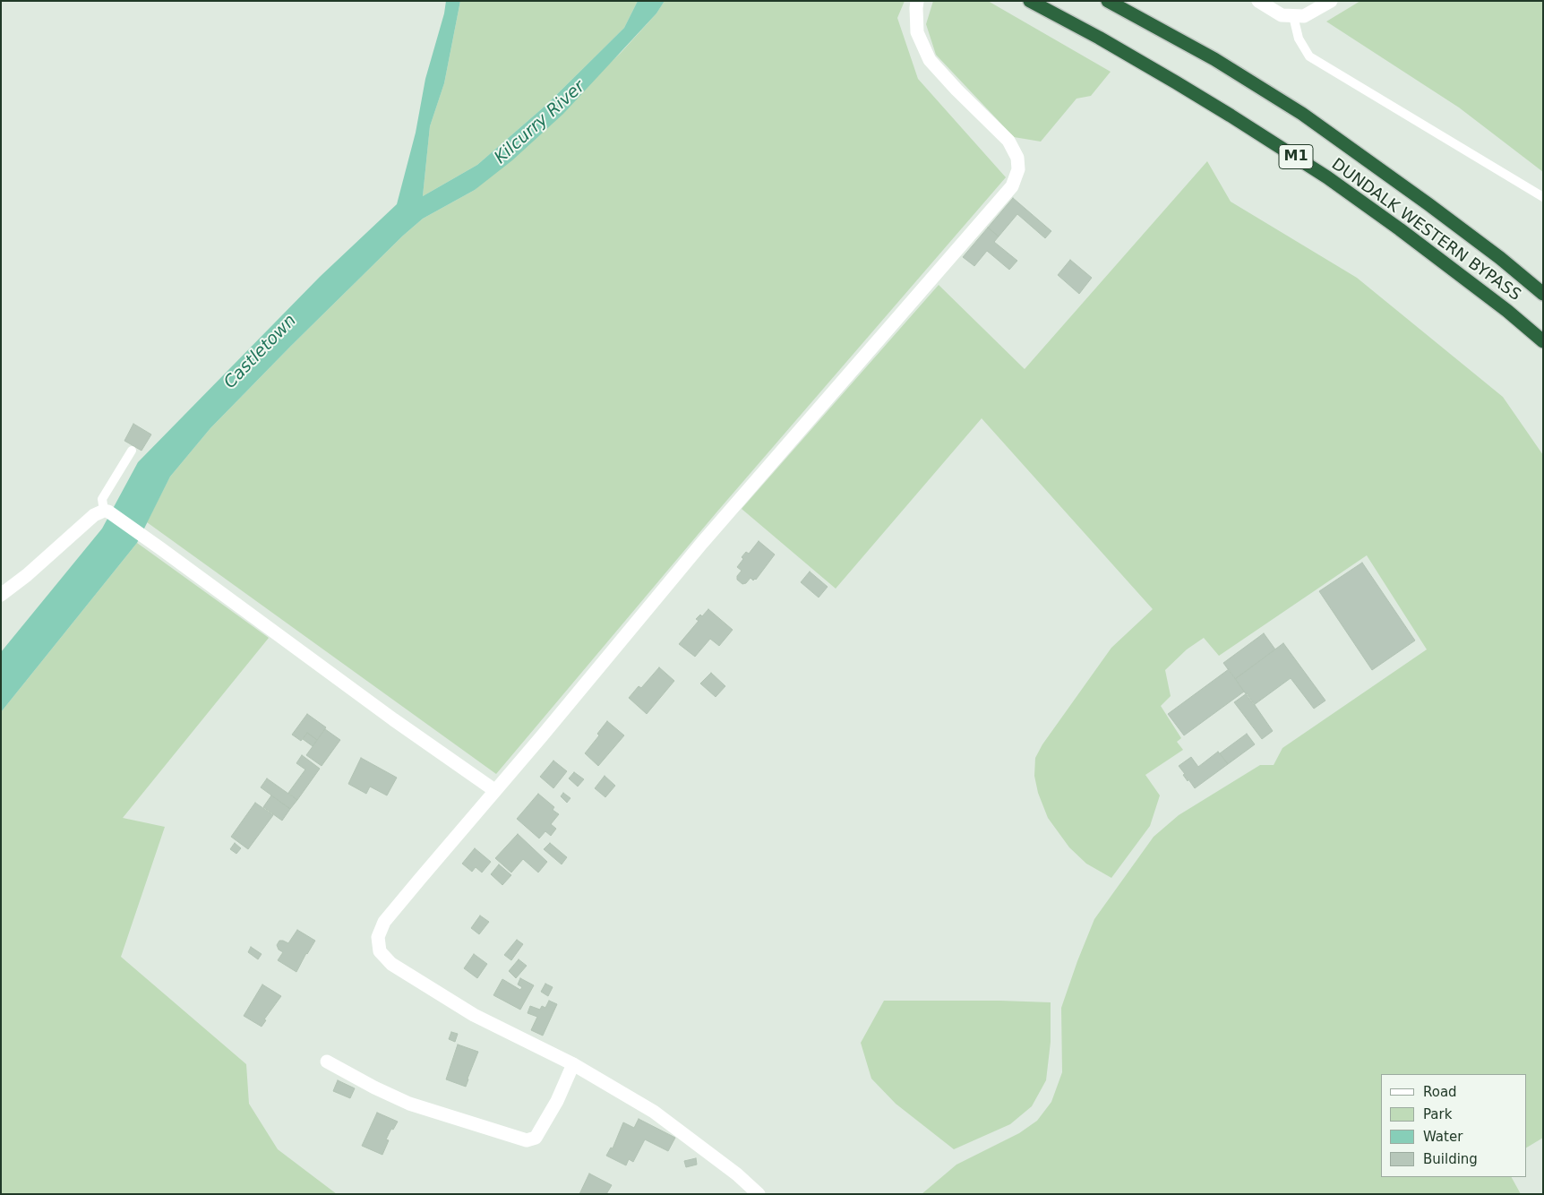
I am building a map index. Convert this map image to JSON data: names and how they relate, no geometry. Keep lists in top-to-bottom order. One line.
{"streets":{"highway":["M1","DUNDALK WESTERN BYPASS"]},"water":["Kilcurry River","Castletown"],"legend":["Road","Park","Water","Building"]}
